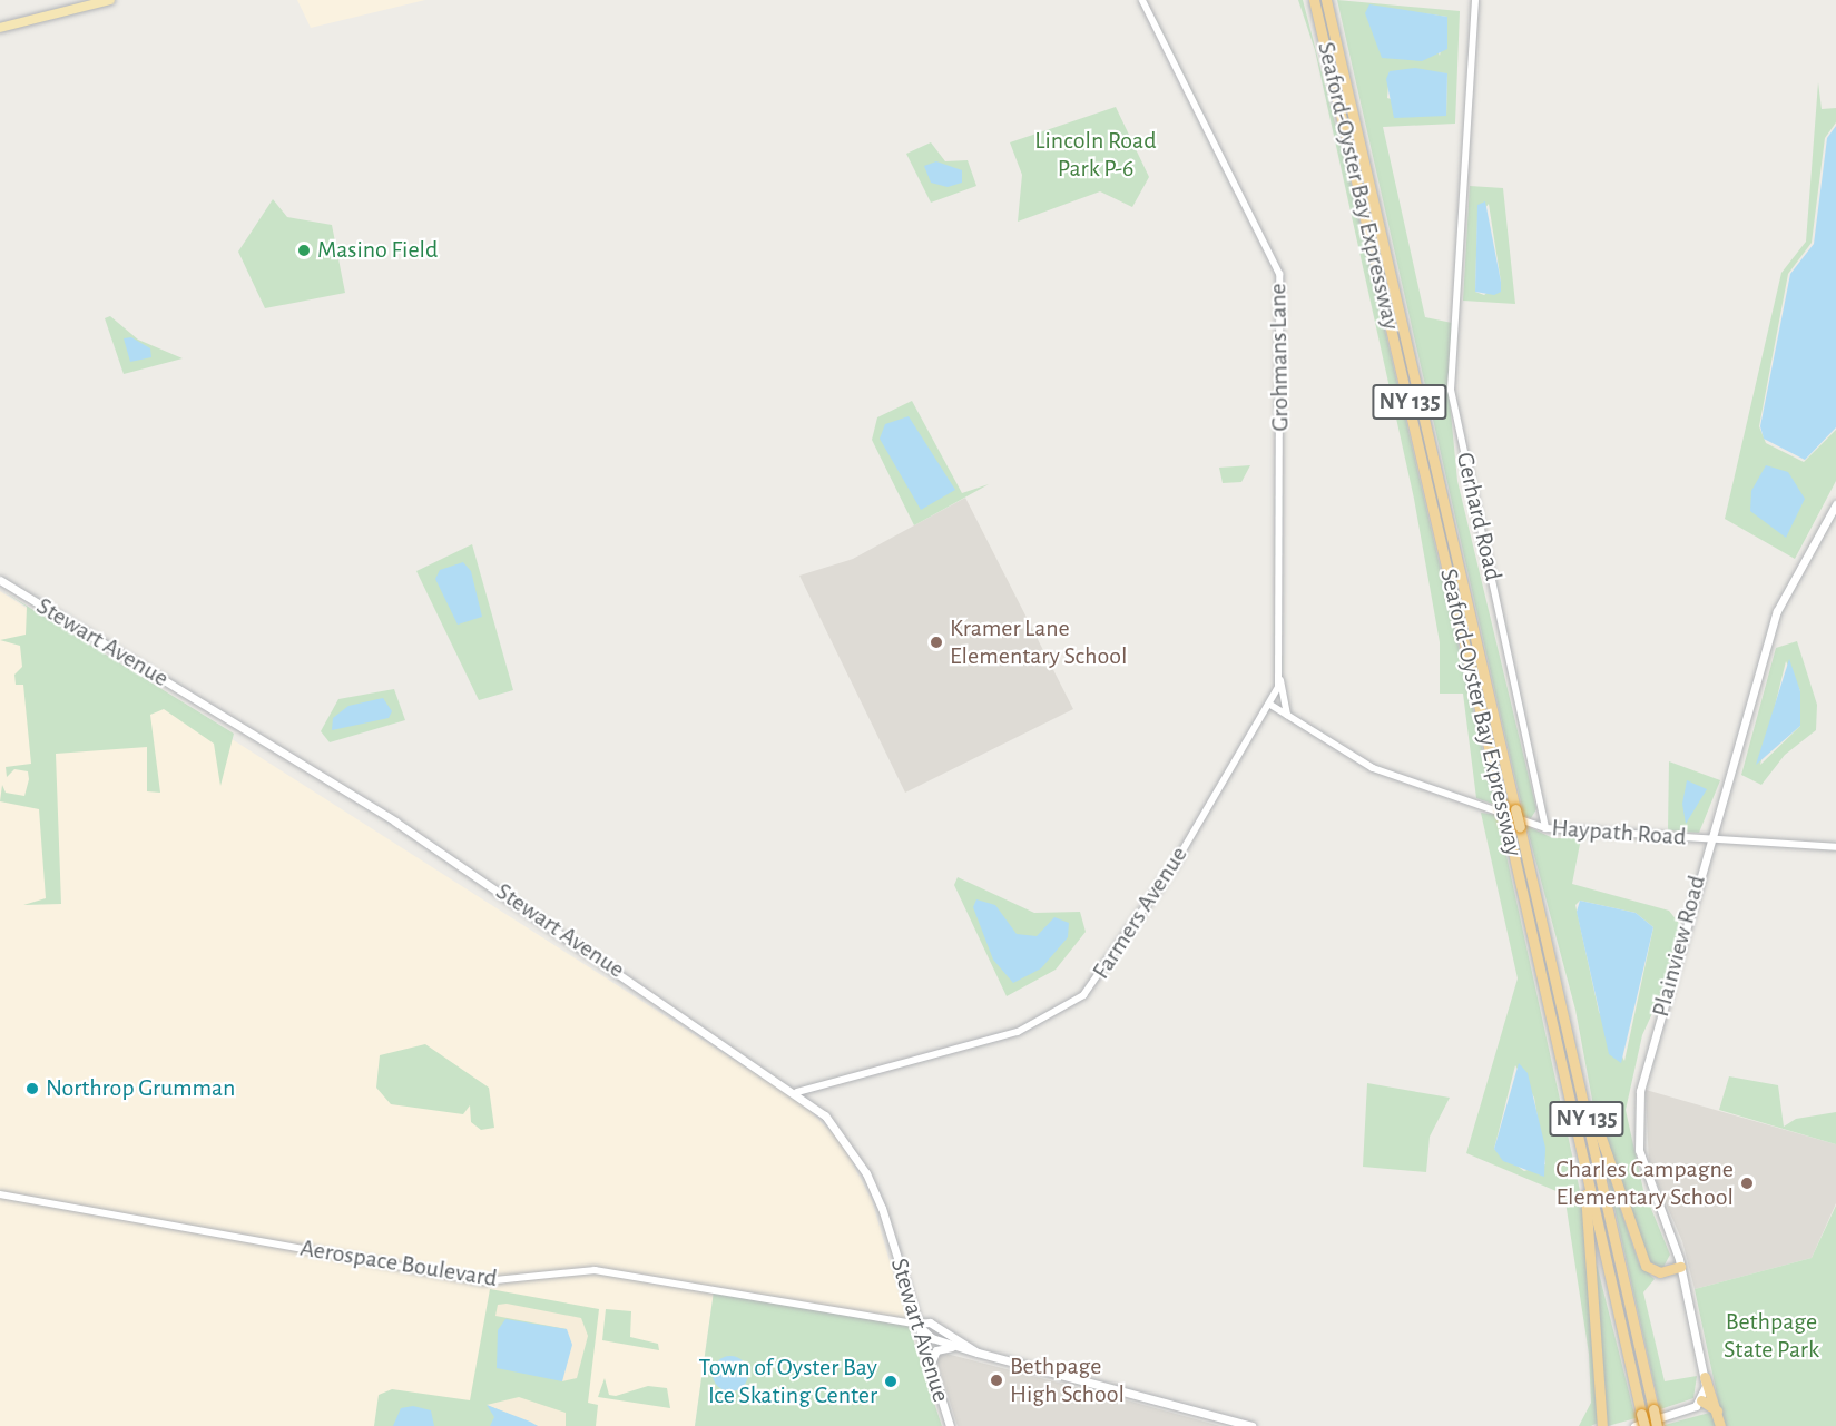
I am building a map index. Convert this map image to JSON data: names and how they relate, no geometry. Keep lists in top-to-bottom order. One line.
{"streets":{"highway":["Seaford-Oyster Bay Expressway","NY 135"],"main road":["Stewart Avenue","Plainview Road"],"street":["Grohmans Lane","Gerhard Road","Haypath Road","Farmers Avenue","Aerospace Boulevard"]},"crossings":[["Grohmans Lane","Haypath Road"],["Grohmans Lane","Farmers Avenue"],["Gerhard Road","Haypath Road"],["Stewart Avenue","Farmers Avenue"],["Stewart Avenue","Aerospace Boulevard"],["Haypath Road","Farmers Avenue"],["Haypath Road","Plainview Road"]],"parks":["Lincoln Road Park P-6","Bethpage State Park"],"places":["Masino Field","Kramer Lane Elementary School","Northrop Grumman","Charles Campagne Elementary School","Bethpage High School","Town of Oyster Bay Ice Skating Center"]}
